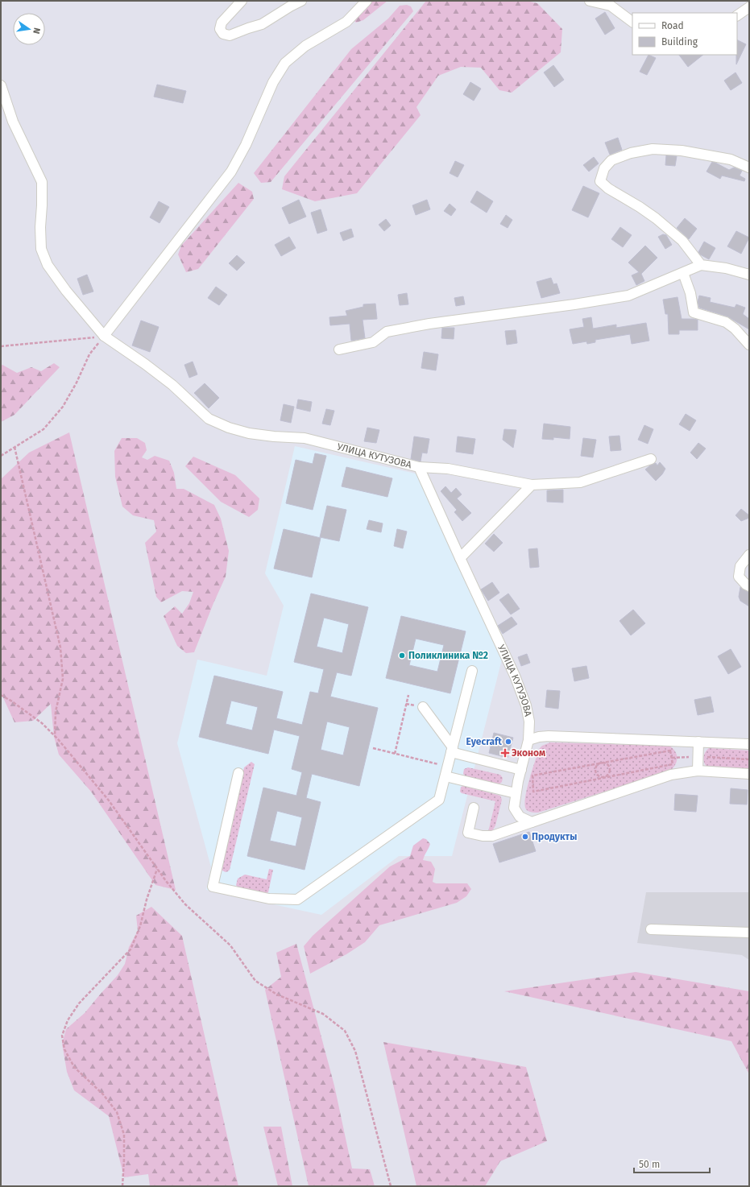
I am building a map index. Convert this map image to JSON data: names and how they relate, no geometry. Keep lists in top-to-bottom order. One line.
{"streets":{"street":["УЛИЦА КУТУЗОВА"]},"places":{"other":["Поликлиника №2","Eyecraft","Продукты"],"health":["Эконом"]},"legend":["Road","Building"],"scale_bar":"50 m","north":"right"}
